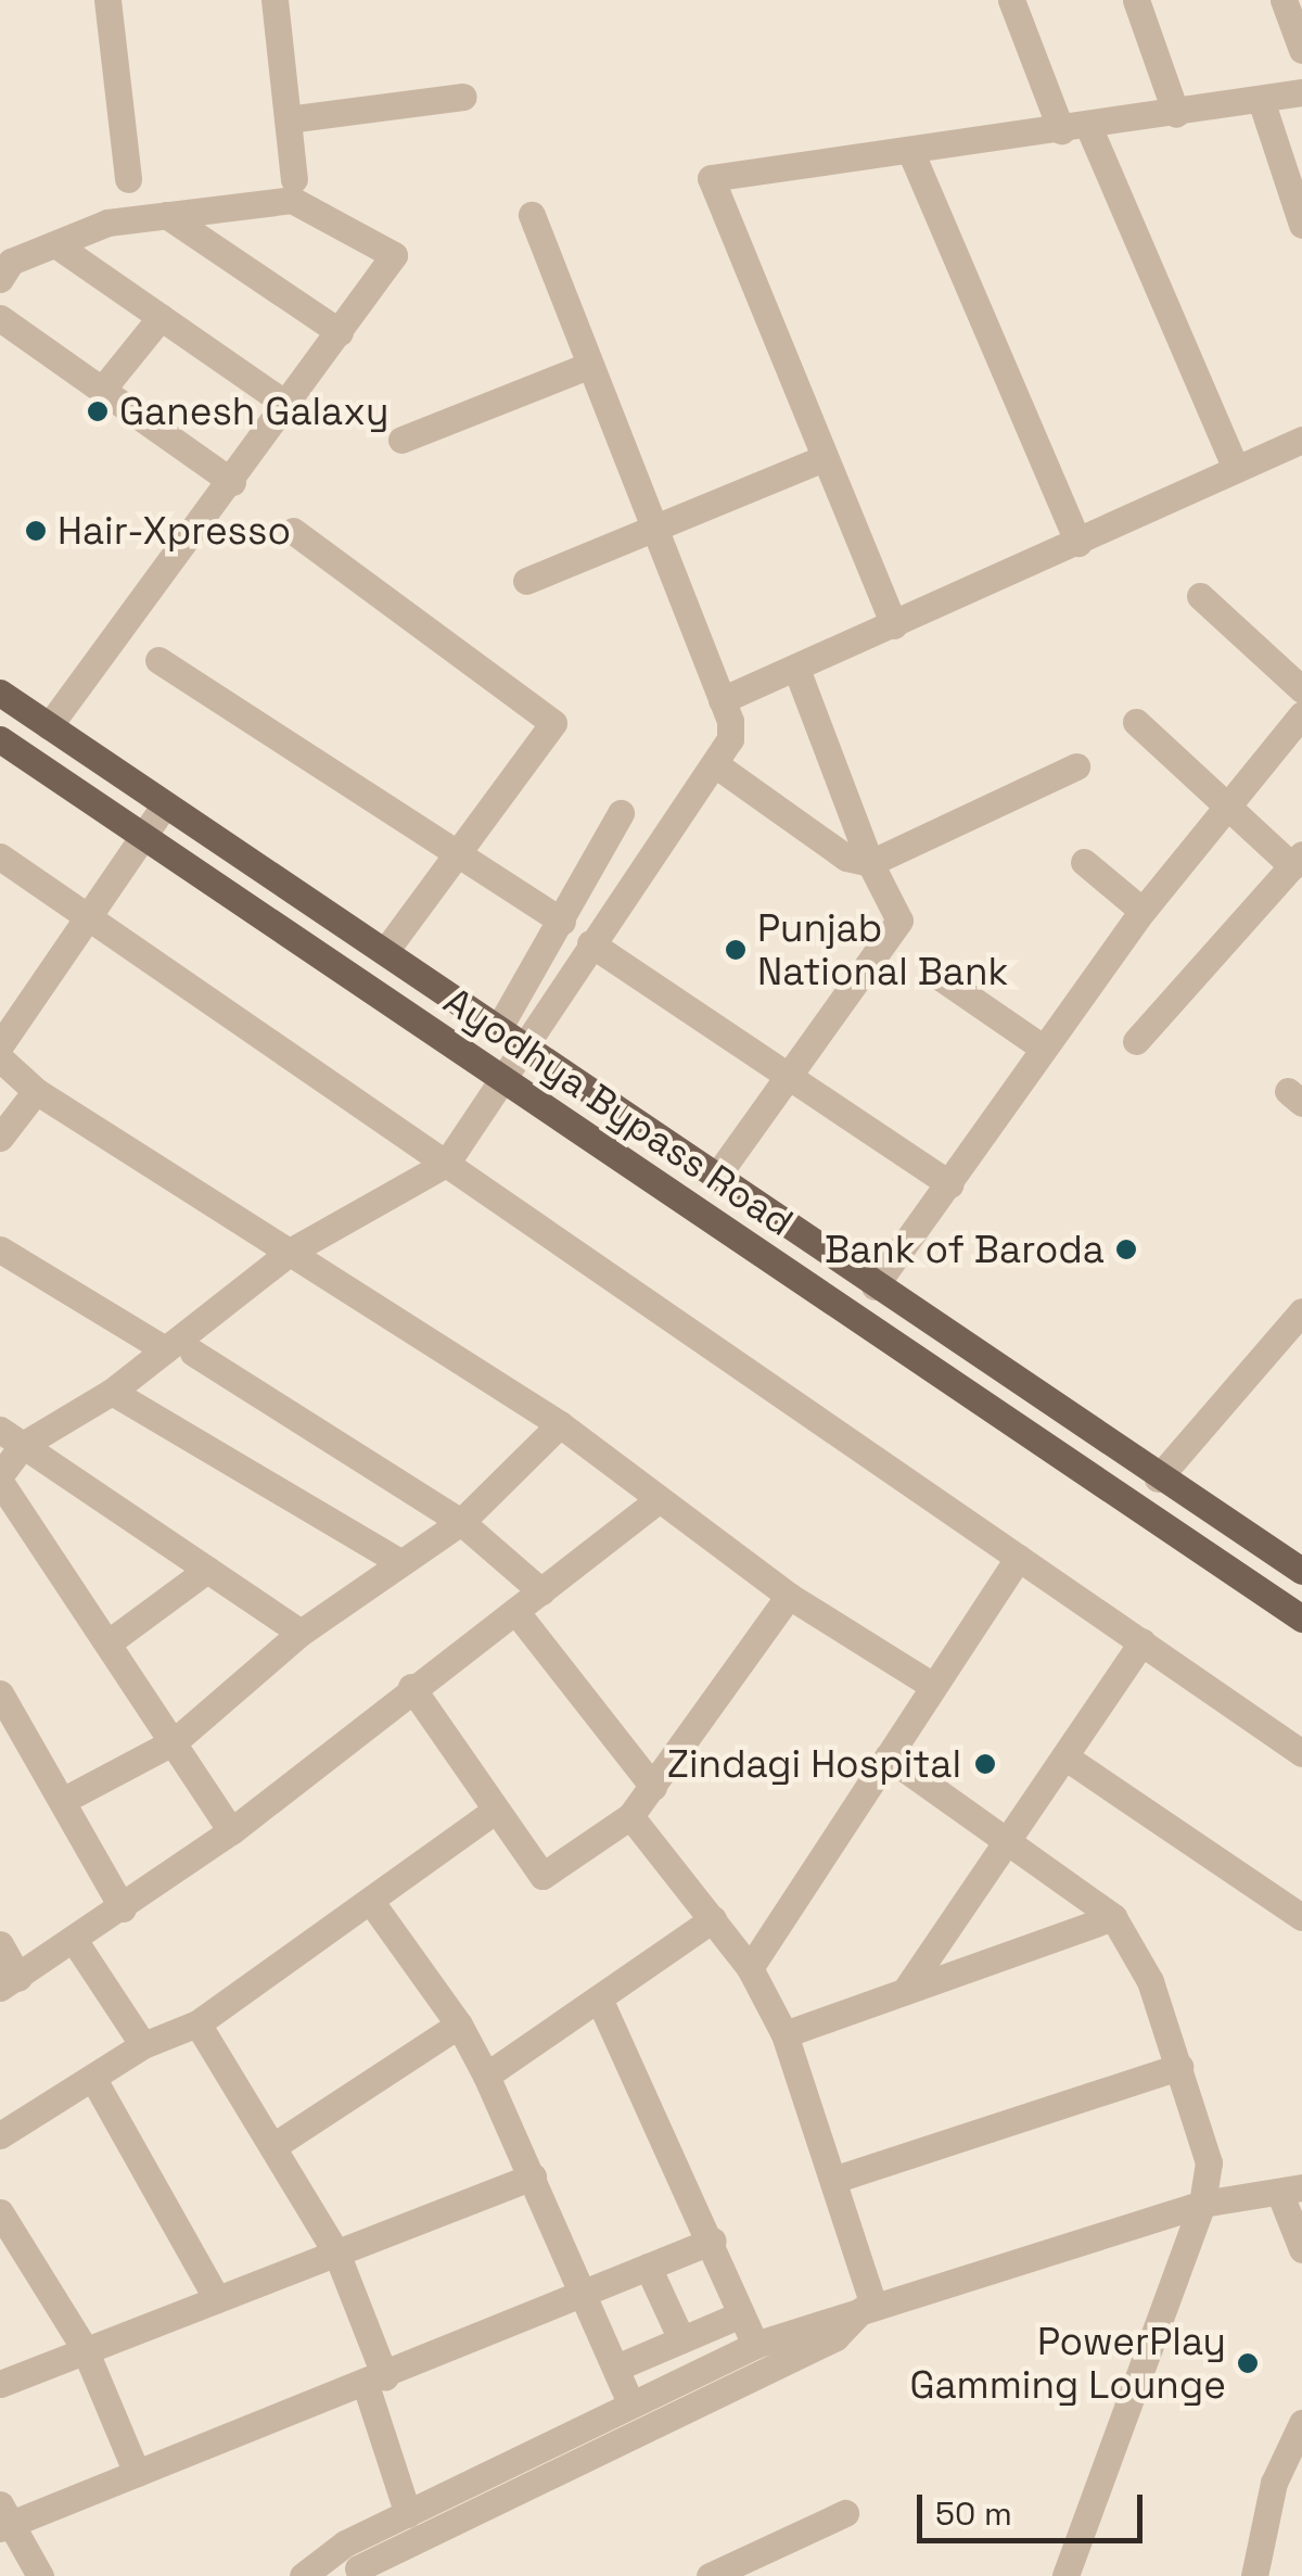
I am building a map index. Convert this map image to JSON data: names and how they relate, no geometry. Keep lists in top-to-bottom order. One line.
{"streets":{"main road":["Ayodhya Bypass Road"]},"places":["Ganesh Galaxy","Hair-Xpresso","Punjab National Bank","Bank of Baroda","Zindagi Hospital","PowerPlay Gamming Lounge"],"scale_bar":"50 m"}
